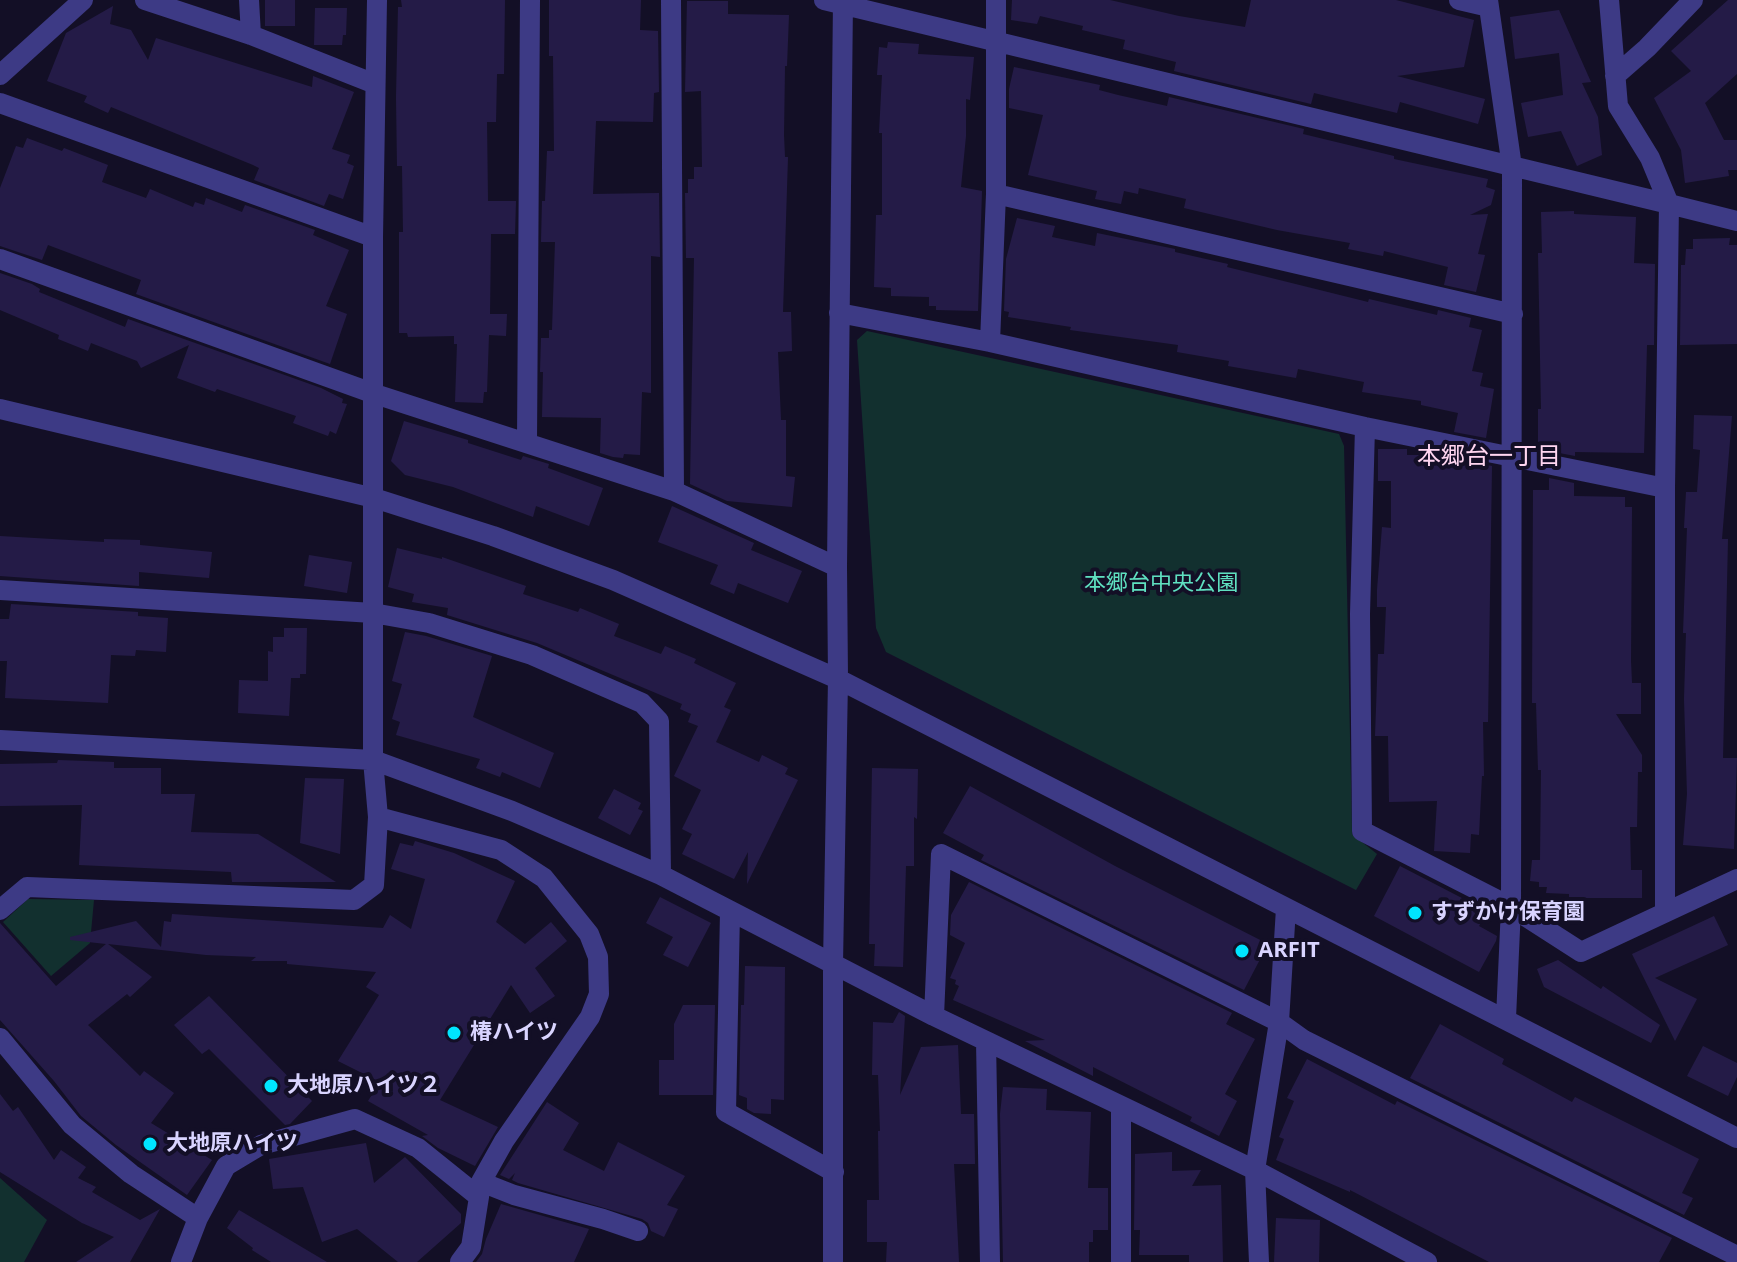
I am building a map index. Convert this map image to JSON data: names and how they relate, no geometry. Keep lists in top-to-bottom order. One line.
{"districts":["本郷台一丁目"],"parks":["本郷台中央公園"],"places":["すずかけ保育園","ARFIT","椿ハイツ","大地原ハイツ２","大地原ハイツ"]}
